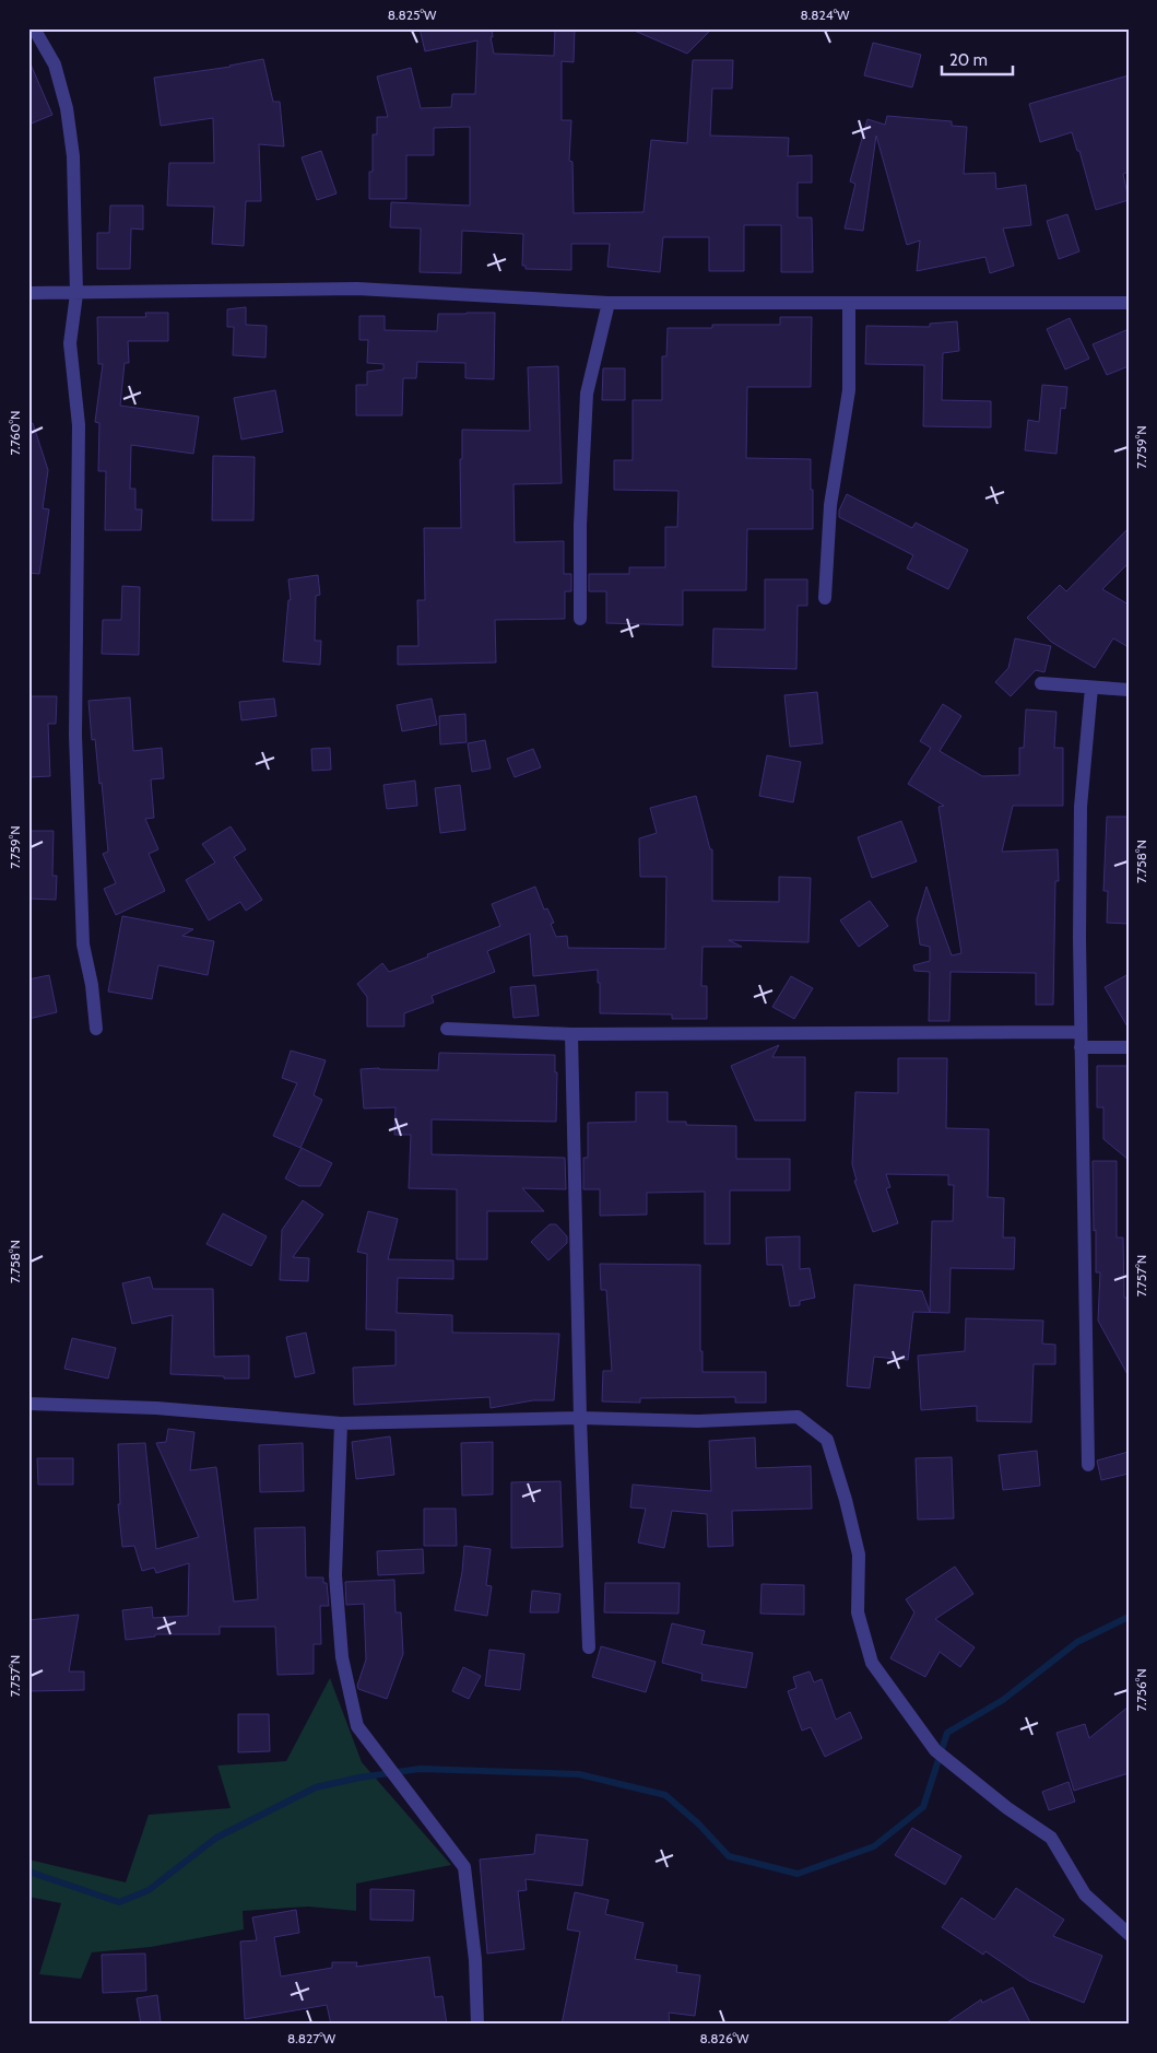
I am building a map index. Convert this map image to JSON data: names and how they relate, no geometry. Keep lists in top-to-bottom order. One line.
{"scale_bar":"20 m","coordinates":["8.825°W","8.824°W","7.760°N","7.759°N","7.758°N","7.757°N","7.756°N","8.827°W","8.826°W"]}
